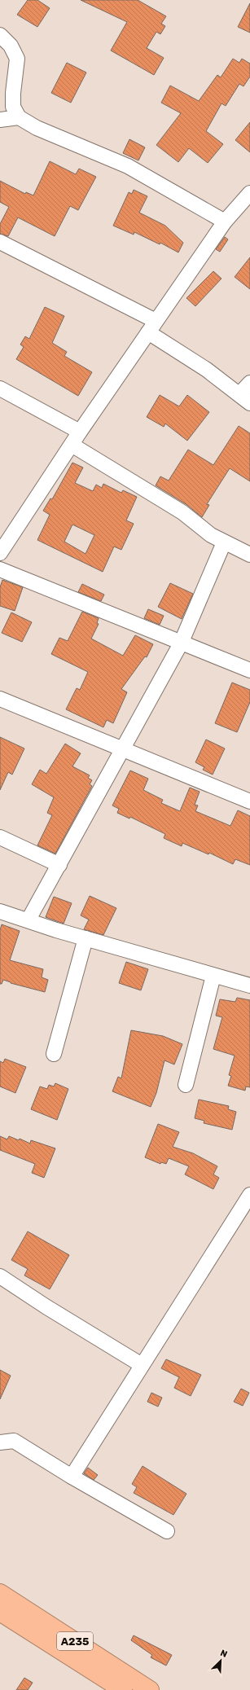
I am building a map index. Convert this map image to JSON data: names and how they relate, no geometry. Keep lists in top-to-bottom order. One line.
{"streets":{"highway":["A235"]},"north":"top right"}
